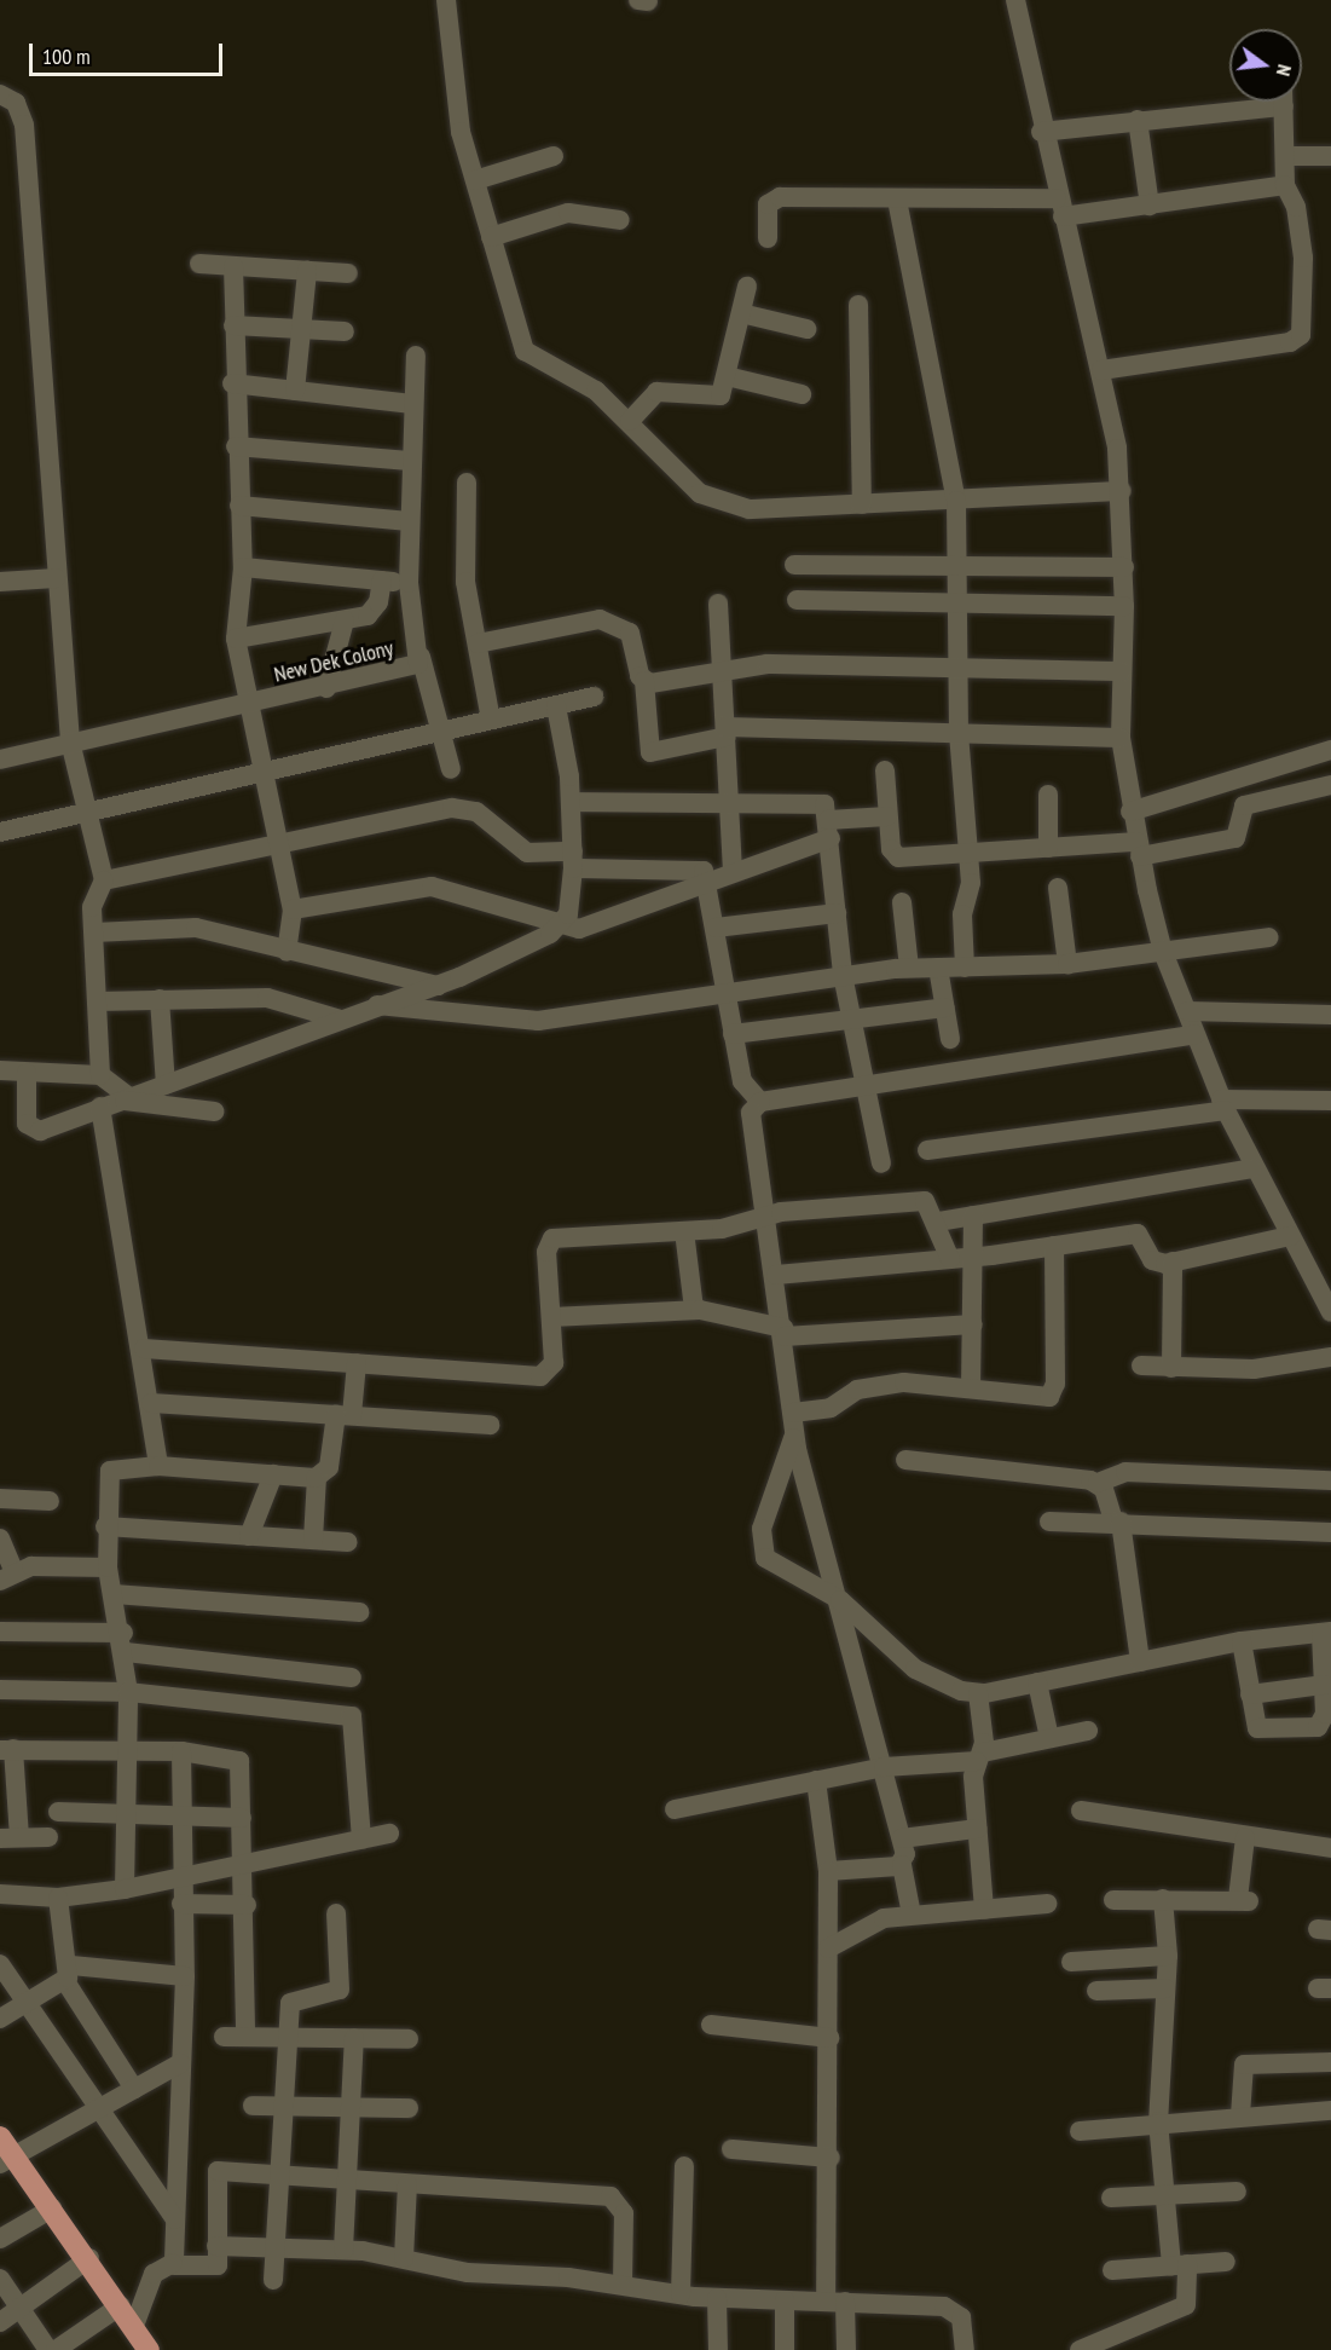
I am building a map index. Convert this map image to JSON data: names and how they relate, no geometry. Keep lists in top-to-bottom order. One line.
{"streets":{"street":["New Dek Colony"]},"scale_bar":"100 m","north":"right"}
